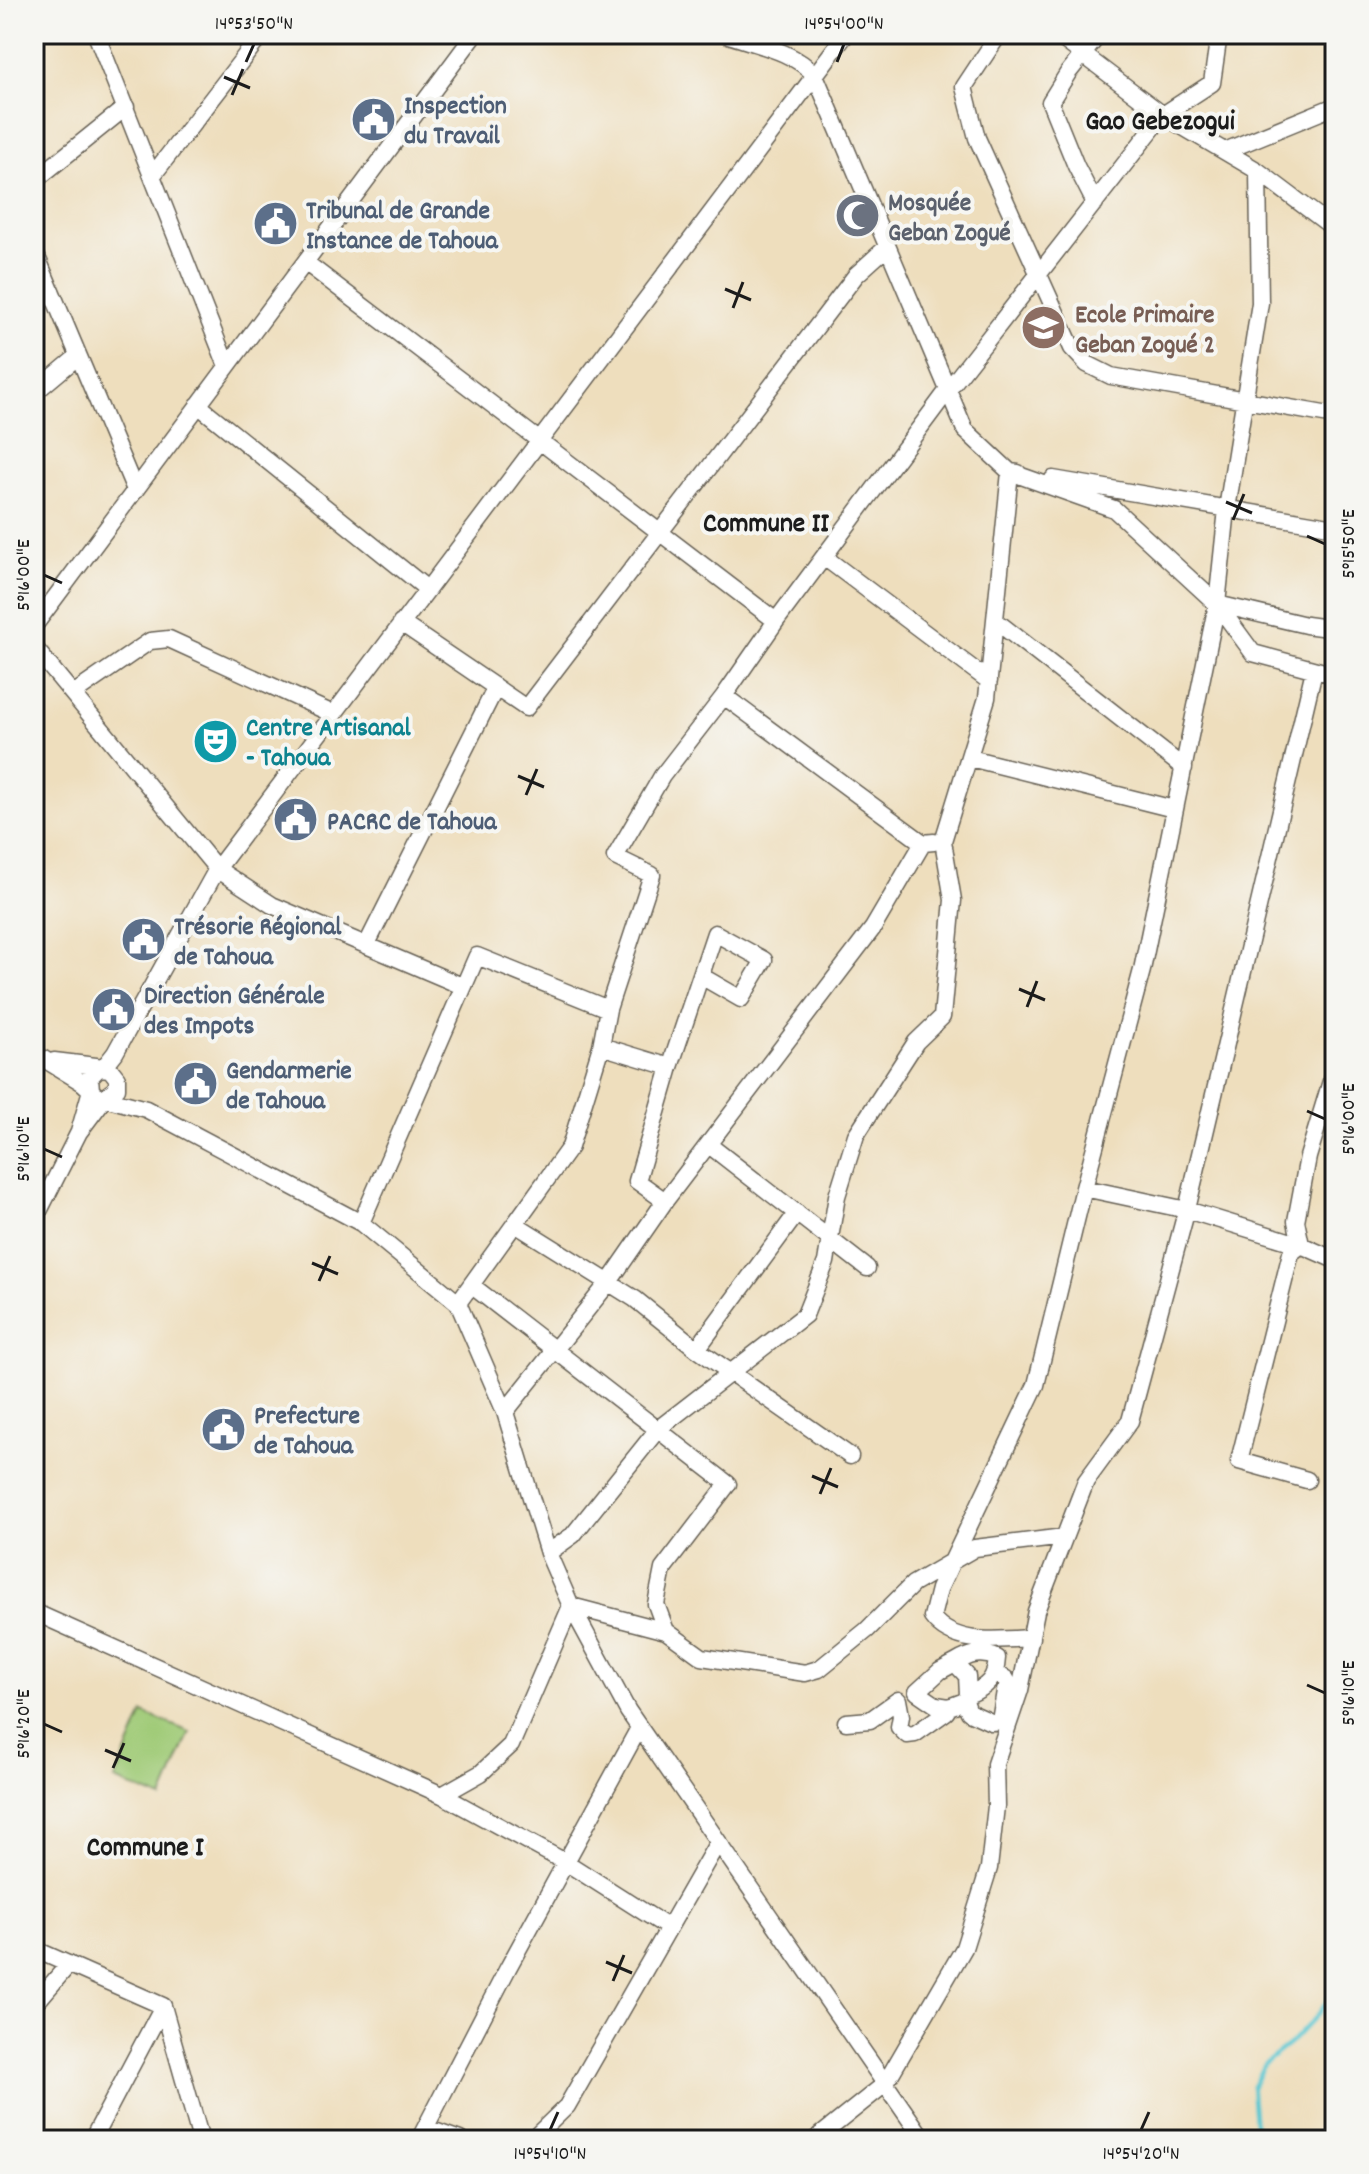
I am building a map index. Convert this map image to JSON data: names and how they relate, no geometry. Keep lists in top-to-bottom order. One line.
{"districts":["Gao Gebezogui","Commune II","Commune I"],"places":{"public building":["Inspection du Travail","Tribunal de Grande Instance de Tahoua","PACRC de Tahoua","Trésorie Régional de Tahoua","Direction Générale des Impots","Gendarmerie de Tahoua","Prefecture de Tahoua"],"mosque":["Mosquée Geban Zogué"],"school or university":["Ecole Primaire Geban Zogué 2"],"theatre":["Centre Artisanal - Tahoua"]},"coordinates":["14°53'50\"N","14°54'00\"N","5°15'50\"E","5°16'00\"E","5°16'10\"E","5°16'20\"E","14°54'10\"N","14°54'20\"N"]}
